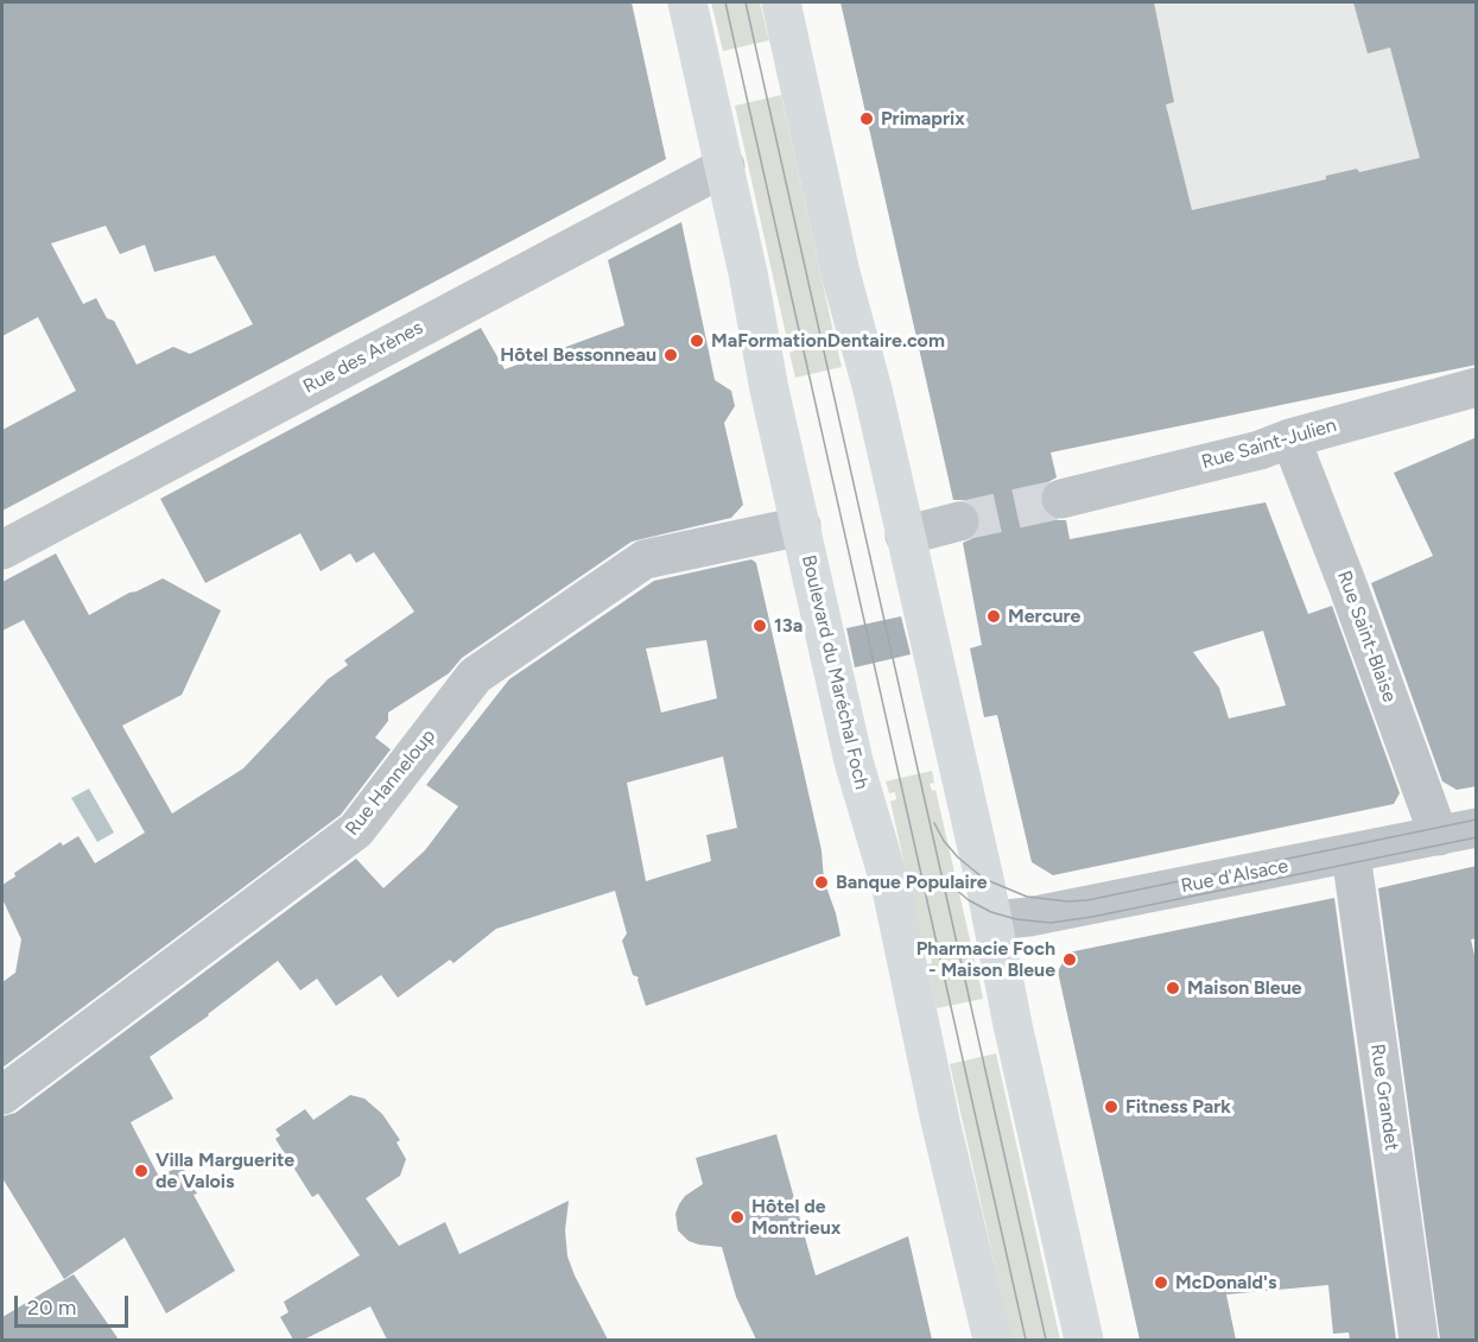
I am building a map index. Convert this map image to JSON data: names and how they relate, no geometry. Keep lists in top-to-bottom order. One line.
{"streets":{"main road":["Boulevard du Maréchal Foch"],"street":["Rue des Arènes","Rue Saint-Julien","Rue Saint-Blaise","Rue Hanneloup","Rue d'Alsace","Rue Grandet"]},"crossings":[["Rue des Arènes","Boulevard du Maréchal Foch"],["Rue Saint-Julien","Rue Saint-Blaise"],["Rue Saint-Blaise","Rue d'Alsace"],["Boulevard du Maréchal Foch","Rue Hanneloup"],["Rue d'Alsace","Rue Grandet"]],"places":["Primaprix","MaFormationDentaire.com","Hôtel Bessonneau","Mercure","13a","Banque Populaire","Pharmacie Foch - Maison Bleue","Maison Bleue","Fitness Park","Villa Marguerite de Valois","Hôtel de Montrieux","McDonald's"],"scale_bar":"20 m"}
